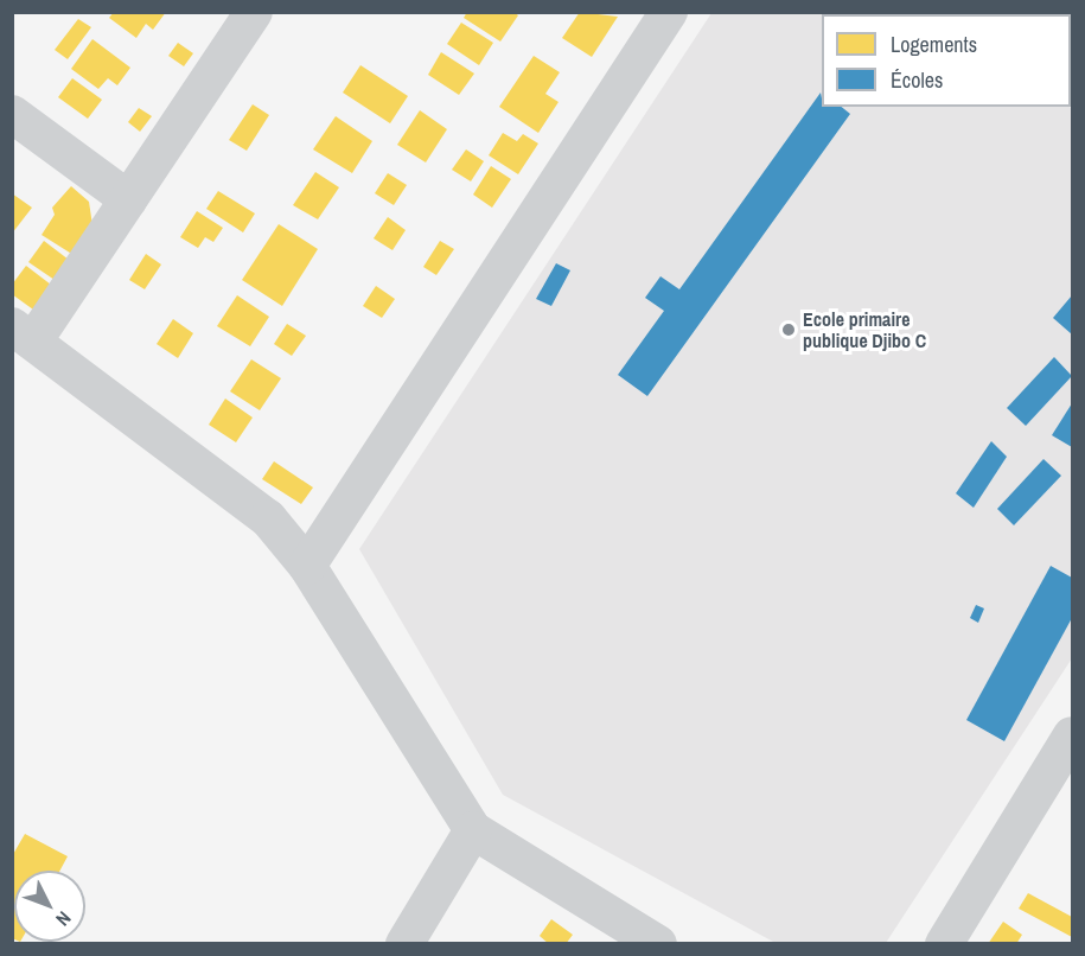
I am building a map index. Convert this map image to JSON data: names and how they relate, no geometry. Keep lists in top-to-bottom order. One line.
{"places":["Ecole primaire publique Djibo C"],"legend":["Logements","Écoles"],"north":"bottom right"}
